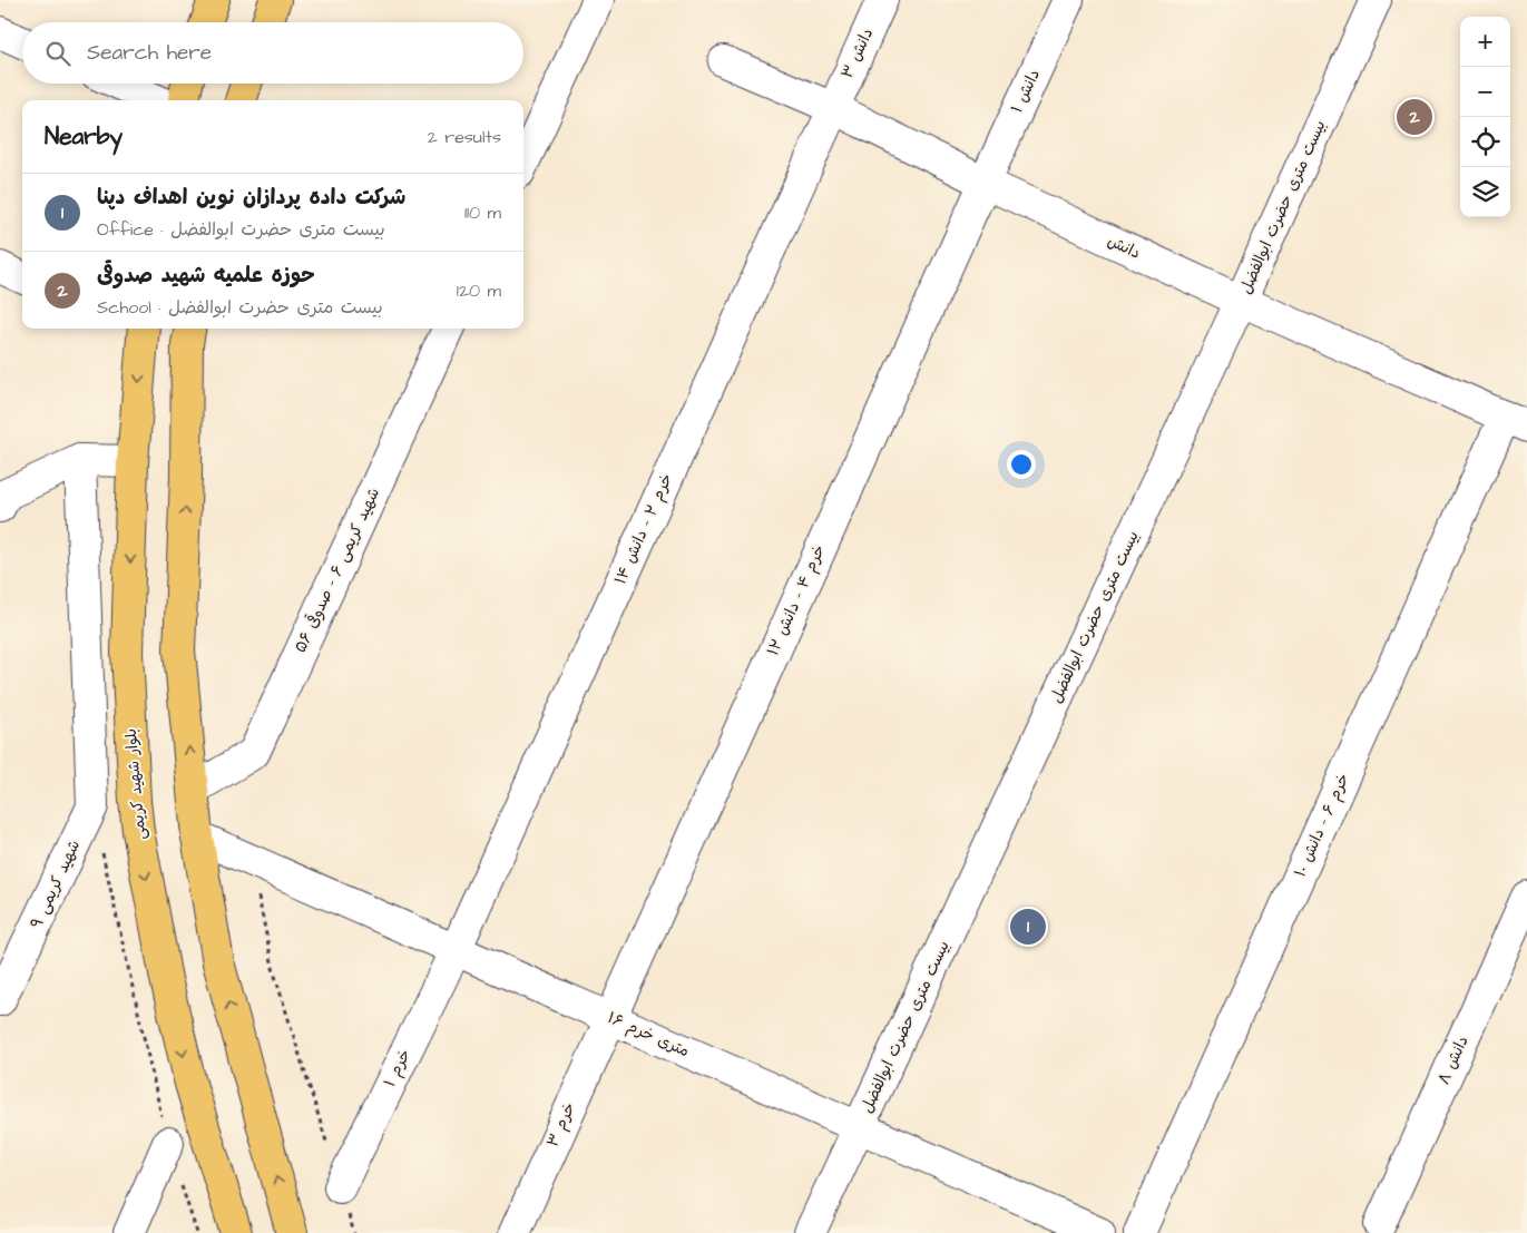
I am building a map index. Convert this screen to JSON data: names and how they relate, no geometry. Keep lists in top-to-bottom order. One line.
{"streets":{"main road":["بلوار شهید کریمی"],"street":["دانش ۳","دانش ۱","بیست متری حضرت ابوالفضل","دانش","خرم ۲ - دانش ۱۴","شهید کریمی ۶ - صدوقی ۵۶","خرم ۴ - دانش ۱۲","خرم ۶ - دانش ۱۰","شهید کریمی ۹","۱۶ متری خرم","دانش ۸","خرم ۱","خرم ۳"]},"crossings":[["دانش ۳","دانش"],["دانش ۳","خرم ۲ - دانش ۱۴"],["دانش ۱","دانش"],["دانش ۱","خرم ۴ - دانش ۱۲"],["بیست متری حضرت ابوالفضل","دانش"],["بیست متری حضرت ابوالفضل","۱۶ متری خرم"],["دانش","خرم ۲ - دانش ۱۴"],["دانش","خرم ۴ - دانش ۱۲"],["دانش","خرم ۶ - دانش ۱۰"],["خرم ۲ - دانش ۱۴","۱۶ متری خرم"],["خرم ۲ - دانش ۱۴","خرم ۱"],["خرم ۴ - دانش ۱۲","۱۶ متری خرم"],["خرم ۴ - دانش ۱۲","خرم ۳"],["۱۶ متری خرم","خرم ۱"],["۱۶ متری خرم","خرم ۳"]],"page":{"map_buttons":["+","−"],"search":"Search here","pins":["2","1"],"heading":["Nearby","2 results"],"list":[{"mark":"1","name":"شرکت داده پردازان نوین اهداف دپنا","note":"Office · بیست متری حضرت ابوالفضل","value":"110 m"},{"mark":"2","name":"حوزه علمیه شهید صدوقی","note":"School · بیست متری حضرت ابوالفضل","value":"120 m"}]}}
